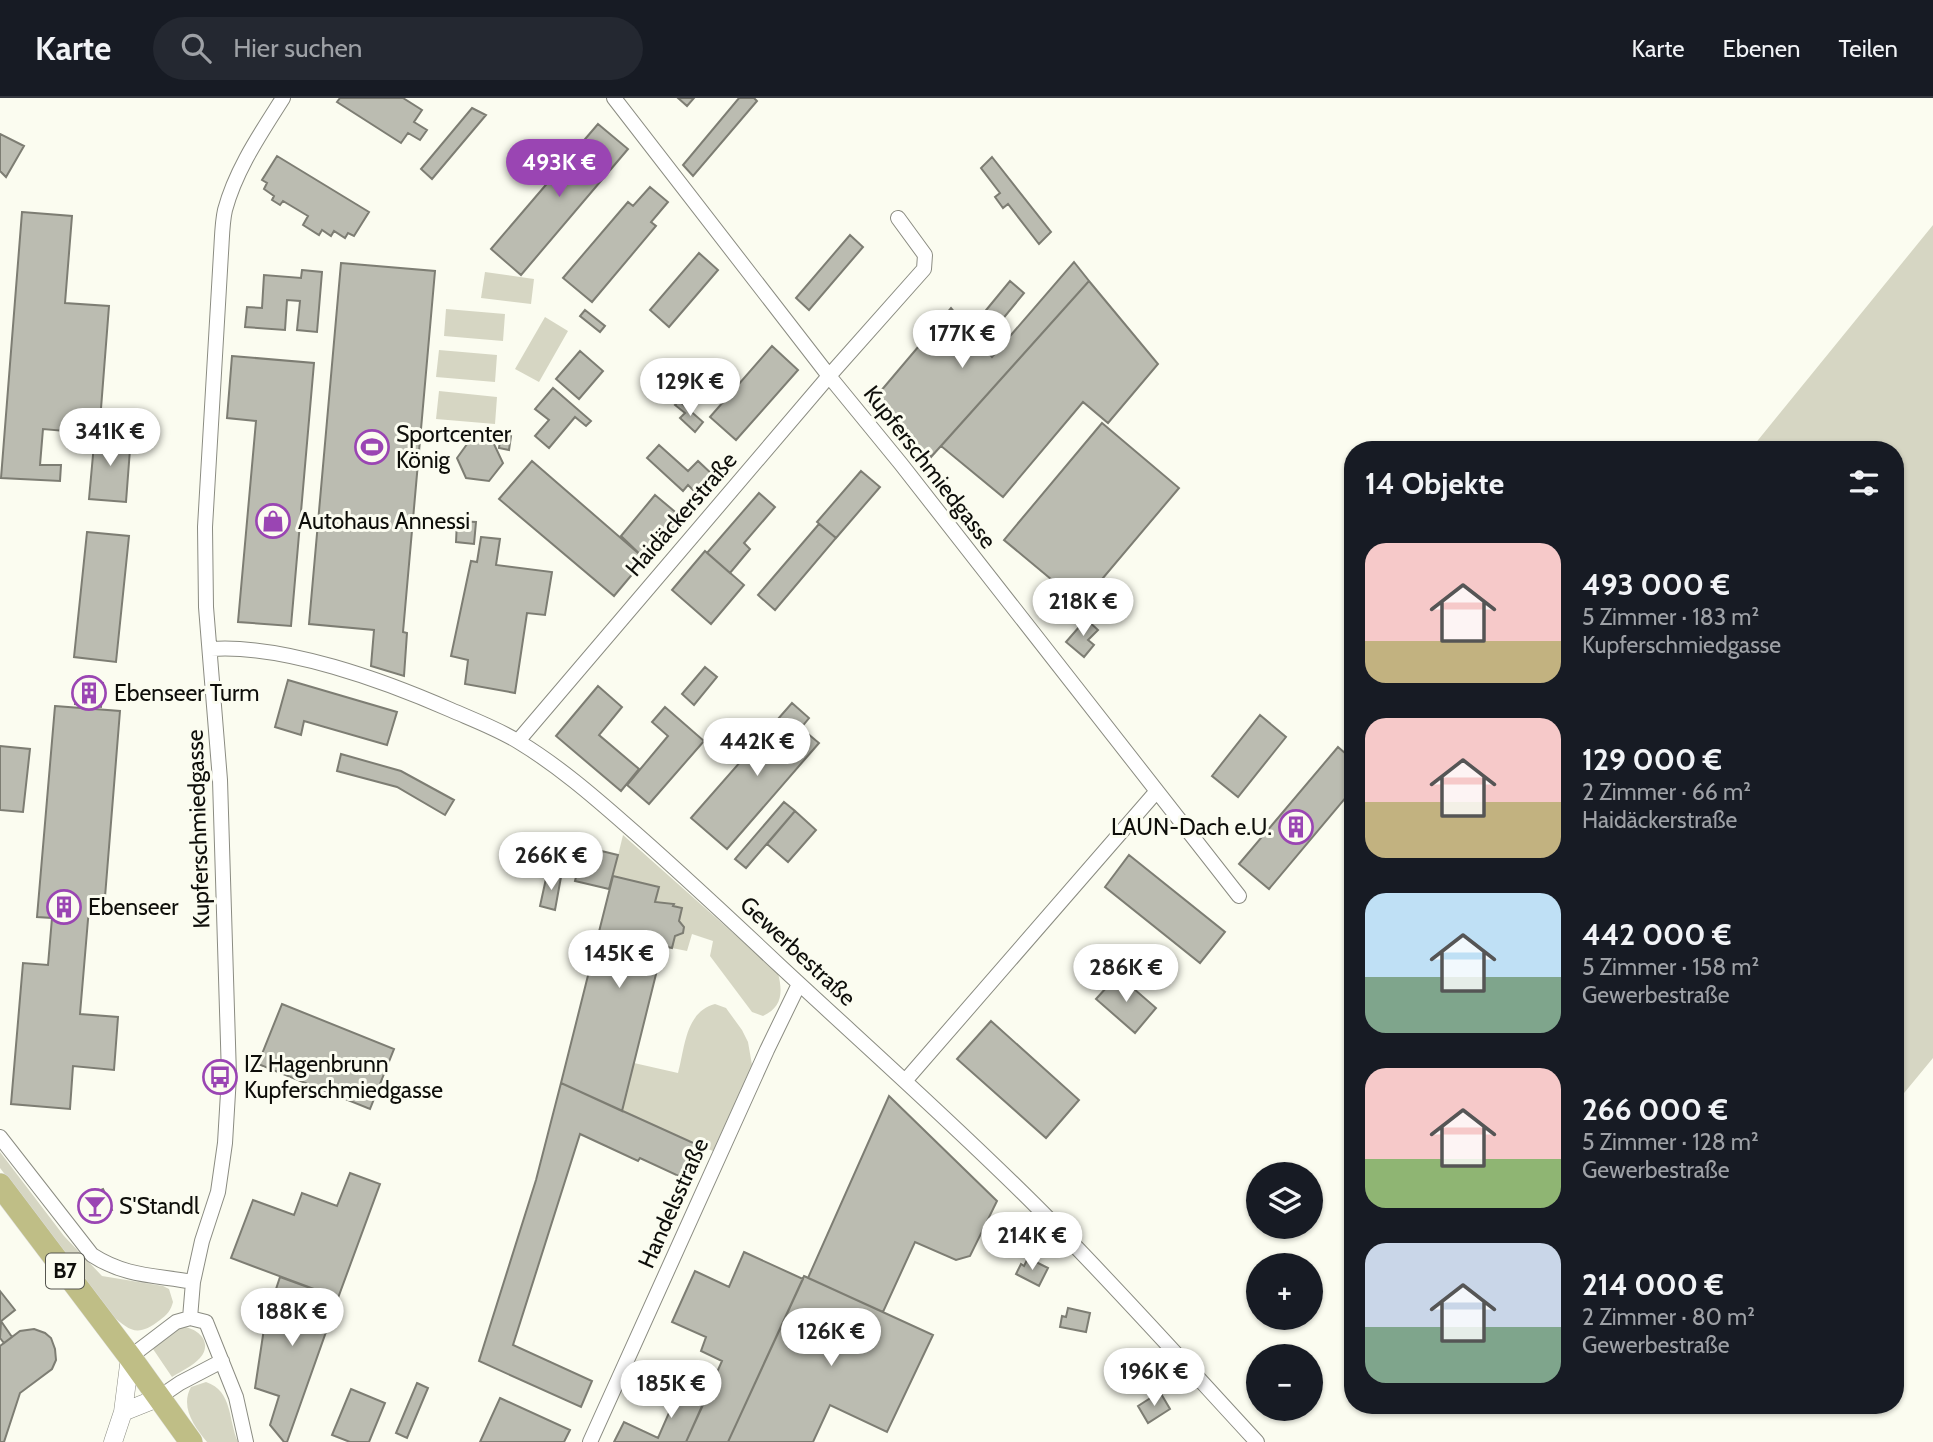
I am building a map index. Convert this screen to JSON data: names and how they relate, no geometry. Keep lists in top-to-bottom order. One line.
{"streets":{"main road":["B7"],"street":["Kupferschmiedgasse","Haidäckerstraße","Gewerbestraße","Handelsstraße"]},"crossings":[["Kupferschmiedgasse","Haidäckerstraße"],["Kupferschmiedgasse","Gewerbestraße"],["Haidäckerstraße","Gewerbestraße"],["Gewerbestraße","Handelsstraße"]],"places":{"sports":["Sportcenter König"],"shop":["Autohaus Annessi"],"building":["Ebenseer Turm","LAUN-Dach e.U.","Ebenseer"],"bus stop":["IZ Hagenbrunn Kupferschmiedgasse"],"bar":["S'Standl"]},"page":{"header":"Karte","search":"Hier suchen","nav":["Karte","Ebenen","Teilen"],"price":["493K €","177K €","129K €","341K €","218K €","442K €","266K €","145K €","286K €","214K €","188K €","126K €","196K €","185K €"],"heading":"14 Objekte","list":[{"name":"493 000 €","note":"5 Zimmer · 183 m² · Kupferschmiedgasse"},{"name":"129 000 €","note":"2 Zimmer · 66 m² · Haidäckerstraße"},{"name":"442 000 €","note":"5 Zimmer · 158 m² · Gewerbestraße"},{"name":"266 000 €","note":"5 Zimmer · 128 m² · Gewerbestraße"},{"name":"214 000 €","note":"2 Zimmer · 80 m² · Gewerbestraße"}],"map_buttons":["+","−"]}}
